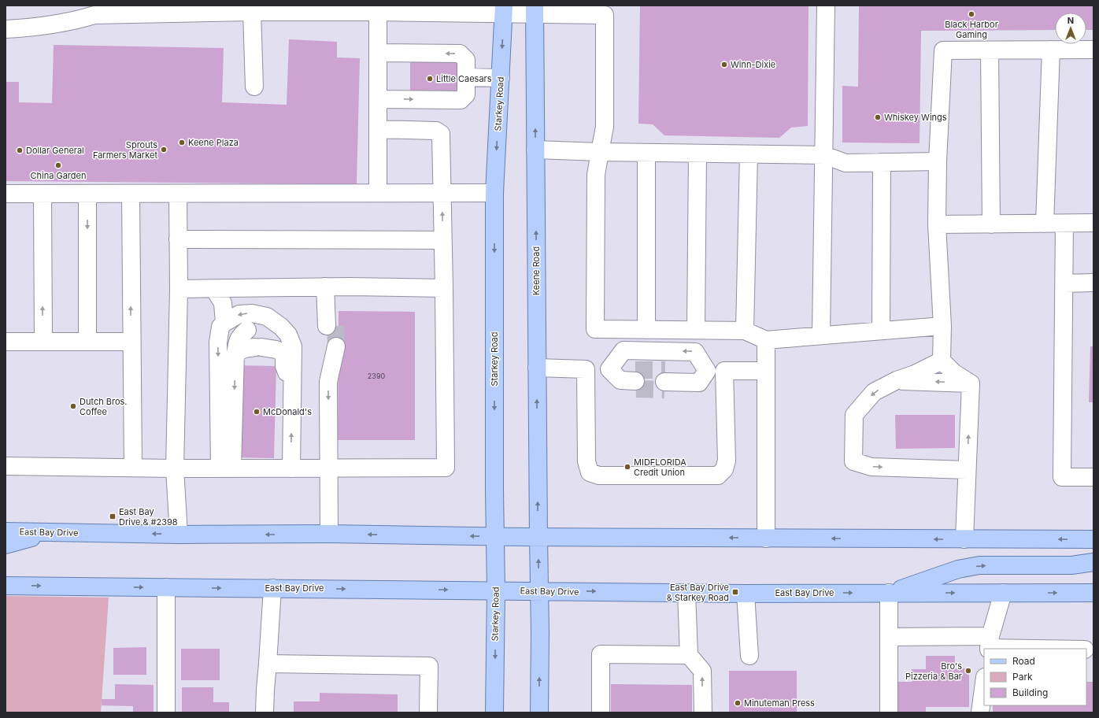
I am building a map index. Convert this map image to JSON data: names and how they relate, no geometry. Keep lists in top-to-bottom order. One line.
{"streets":{"main road":["Starkey Road","Keene Road","East Bay Drive"]},"crossings":[["Starkey Road","East Bay Drive"],["Keene Road","East Bay Drive"]],"one_way":["Starkey Road","Keene Road"],"places":{"other":["Black Harbor Gaming","Winn-Dixie","Little Caesars","Whiskey Wings","Keene Plaza","Sprouts Farmers Market","Dollar General","China Garden","Dutch Bros. Coffee","McDonald's","MIDFLORIDA Credit Union","Bro's Pizzeria & Bar","Minuteman Press"],"transit":["East Bay Drive & #2398","East Bay Drive & Starkey Road"]},"house_numbers":["2390"],"legend":["Road","Park","Building"],"north":"top"}
